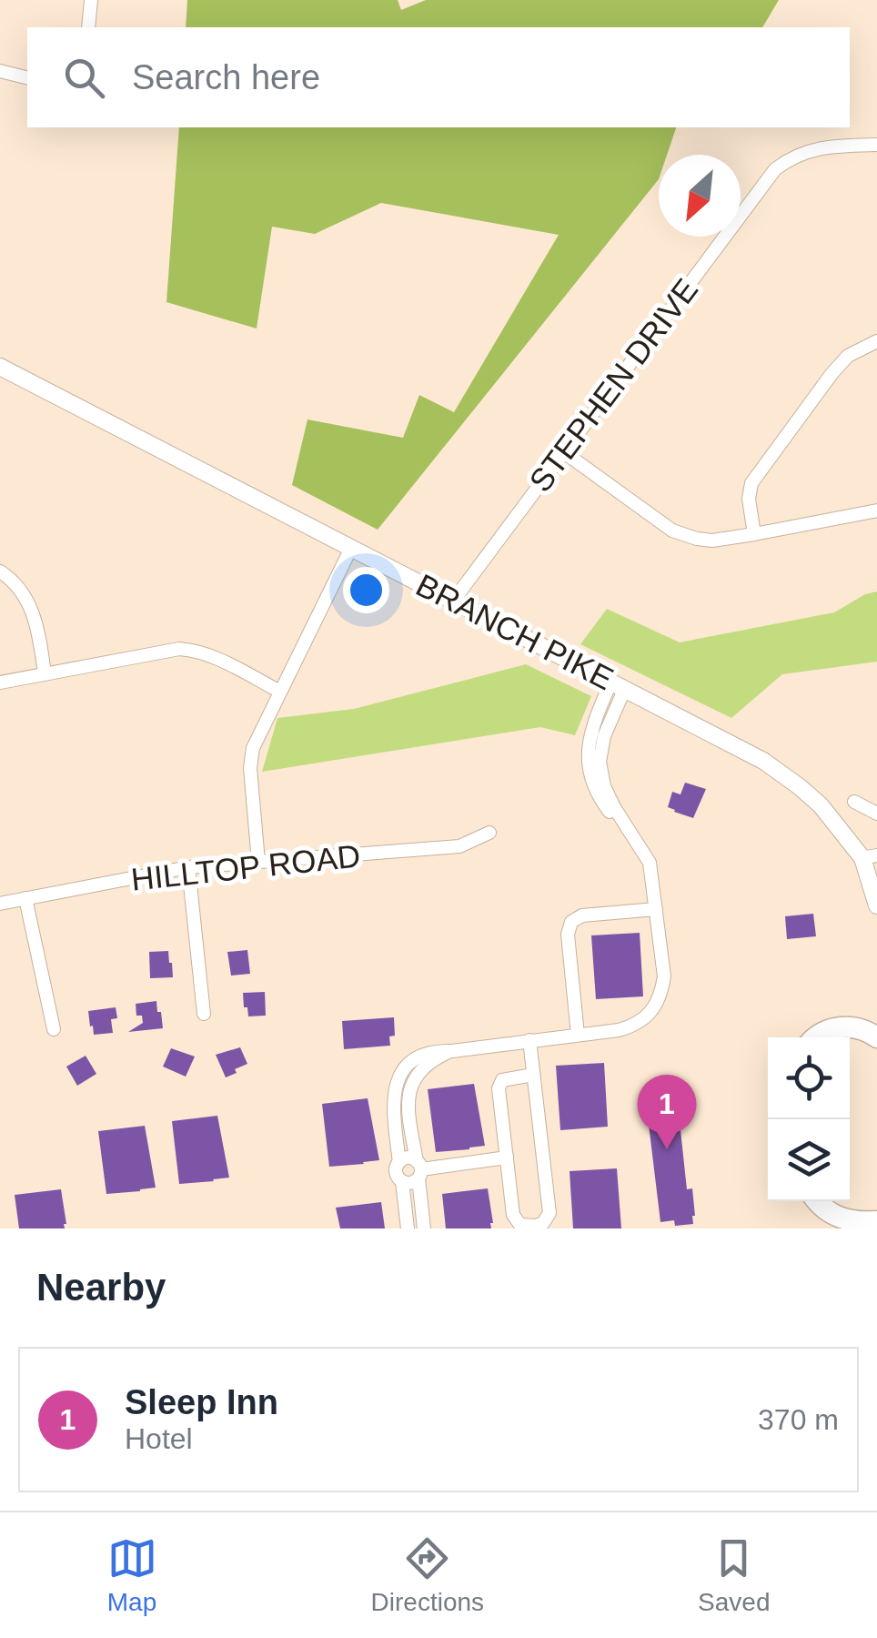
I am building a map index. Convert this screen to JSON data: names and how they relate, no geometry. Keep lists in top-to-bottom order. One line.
{"streets":{"street":["STEPHEN DRIVE","BRANCH PIKE","HILLTOP ROAD"]},"crossings":[["STEPHEN DRIVE","BRANCH PIKE"]],"north":"bottom left","page":{"search":"Search here","pins":"1","heading":"Nearby","list":[{"mark":"1","name":"Sleep Inn","note":"Hotel","value":"370 m"}],"nav":["Map","Directions","Saved"]}}
